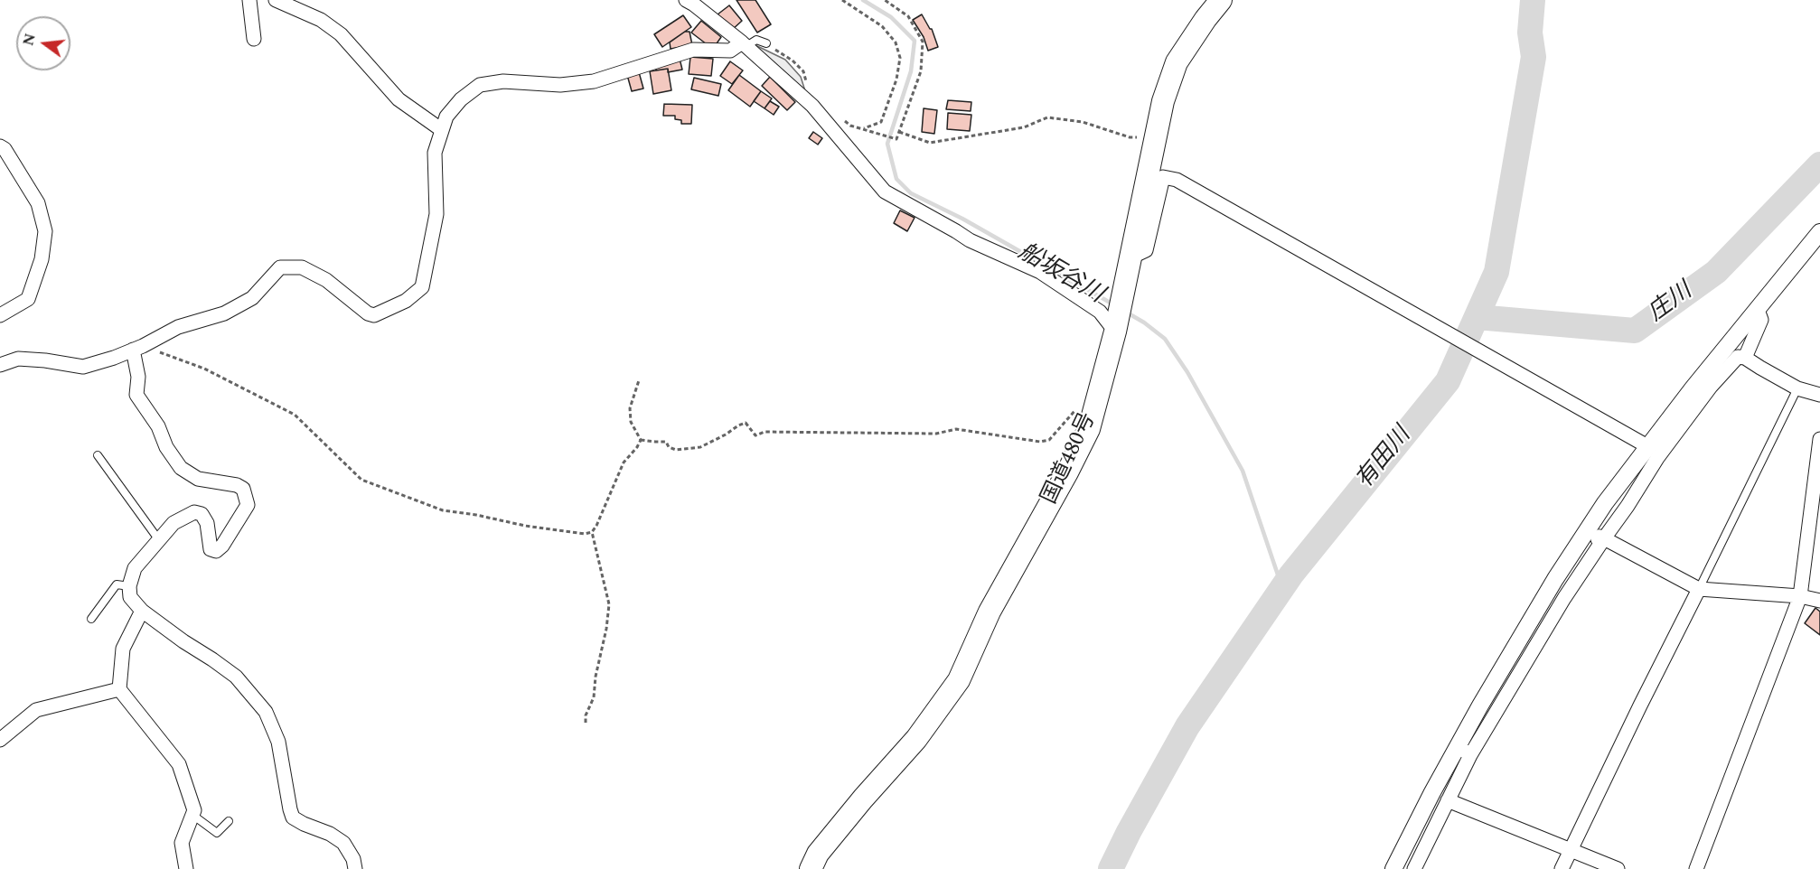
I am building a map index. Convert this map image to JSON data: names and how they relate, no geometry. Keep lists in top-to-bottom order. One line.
{"streets":{"highway":["国道480号"]},"water":["船坂谷川","庄川","有田川"],"north":"left"}
